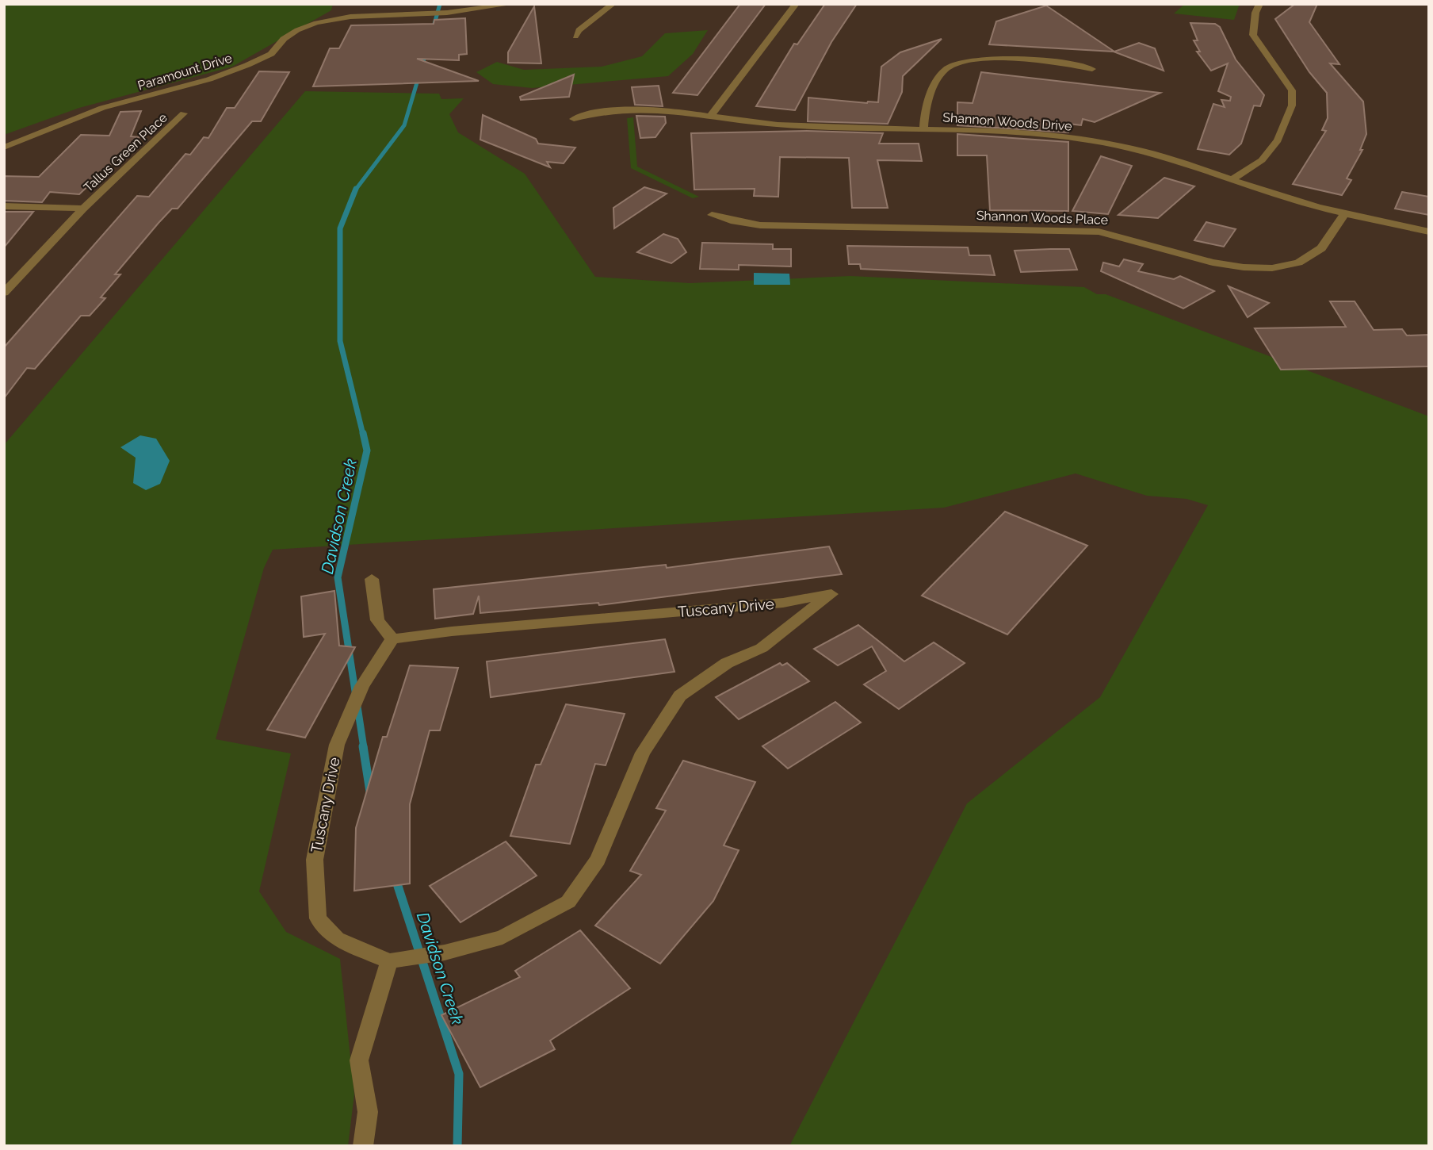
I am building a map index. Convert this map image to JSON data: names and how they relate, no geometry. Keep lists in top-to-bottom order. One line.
{"streets":{"street":["Paramount Drive","Shannon Woods Drive","Tallus Green Place","Shannon Woods Place","Tuscany Drive"]},"crossings":[["Shannon Woods Drive","Shannon Woods Place"]],"water":["Davidson Creek"]}
